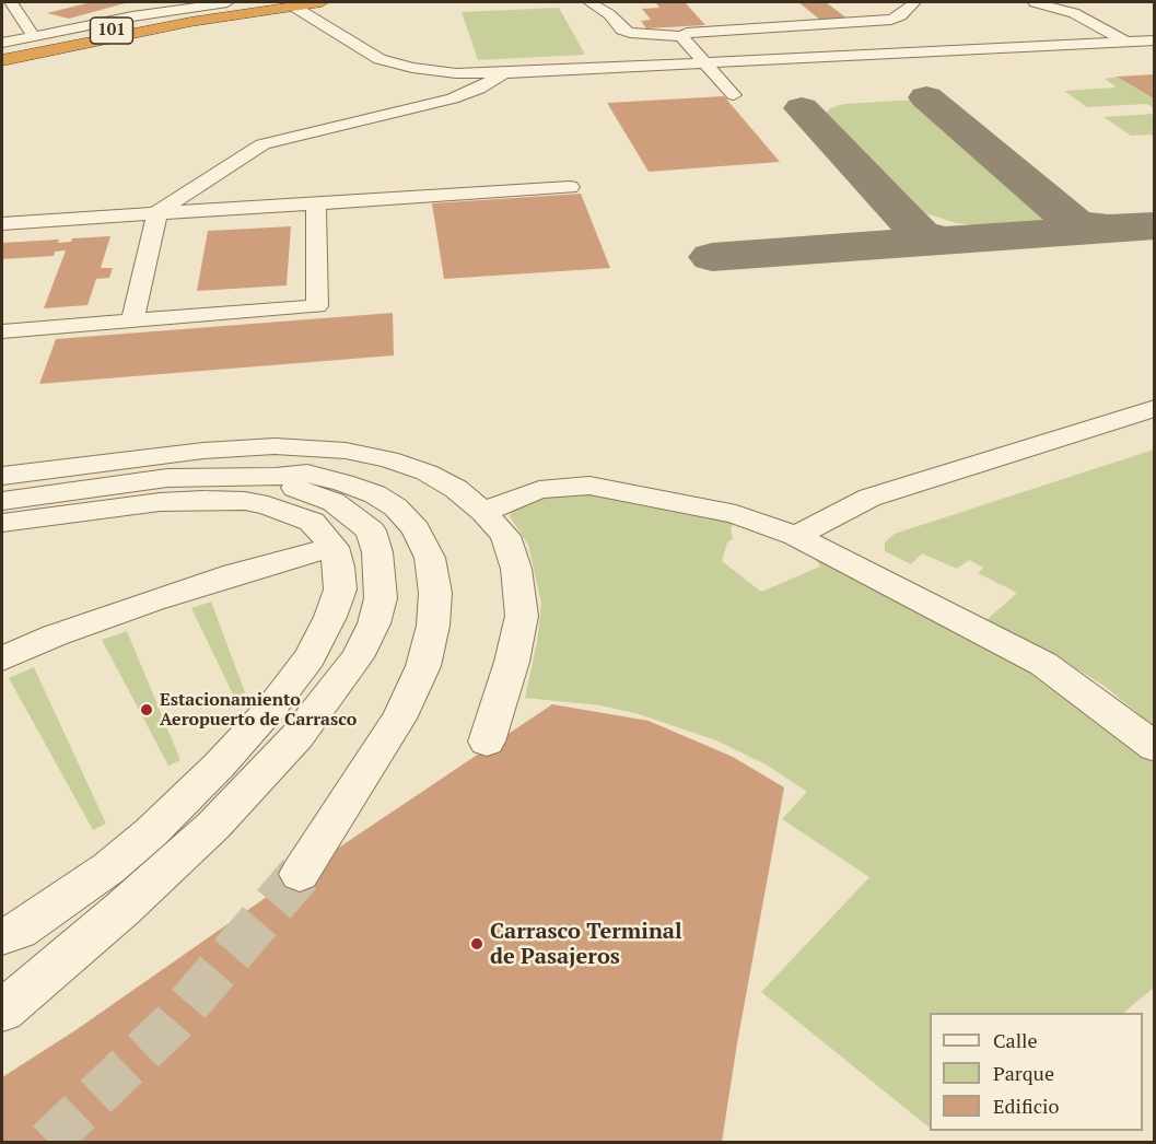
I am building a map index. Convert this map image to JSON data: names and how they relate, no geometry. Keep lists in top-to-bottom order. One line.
{"streets":{"highway":["101"]},"places":["Estacionamiento Aeropuerto de Carrasco","Carrasco Terminal de Pasajeros"],"legend":["Calle","Parque","Edificio"]}
